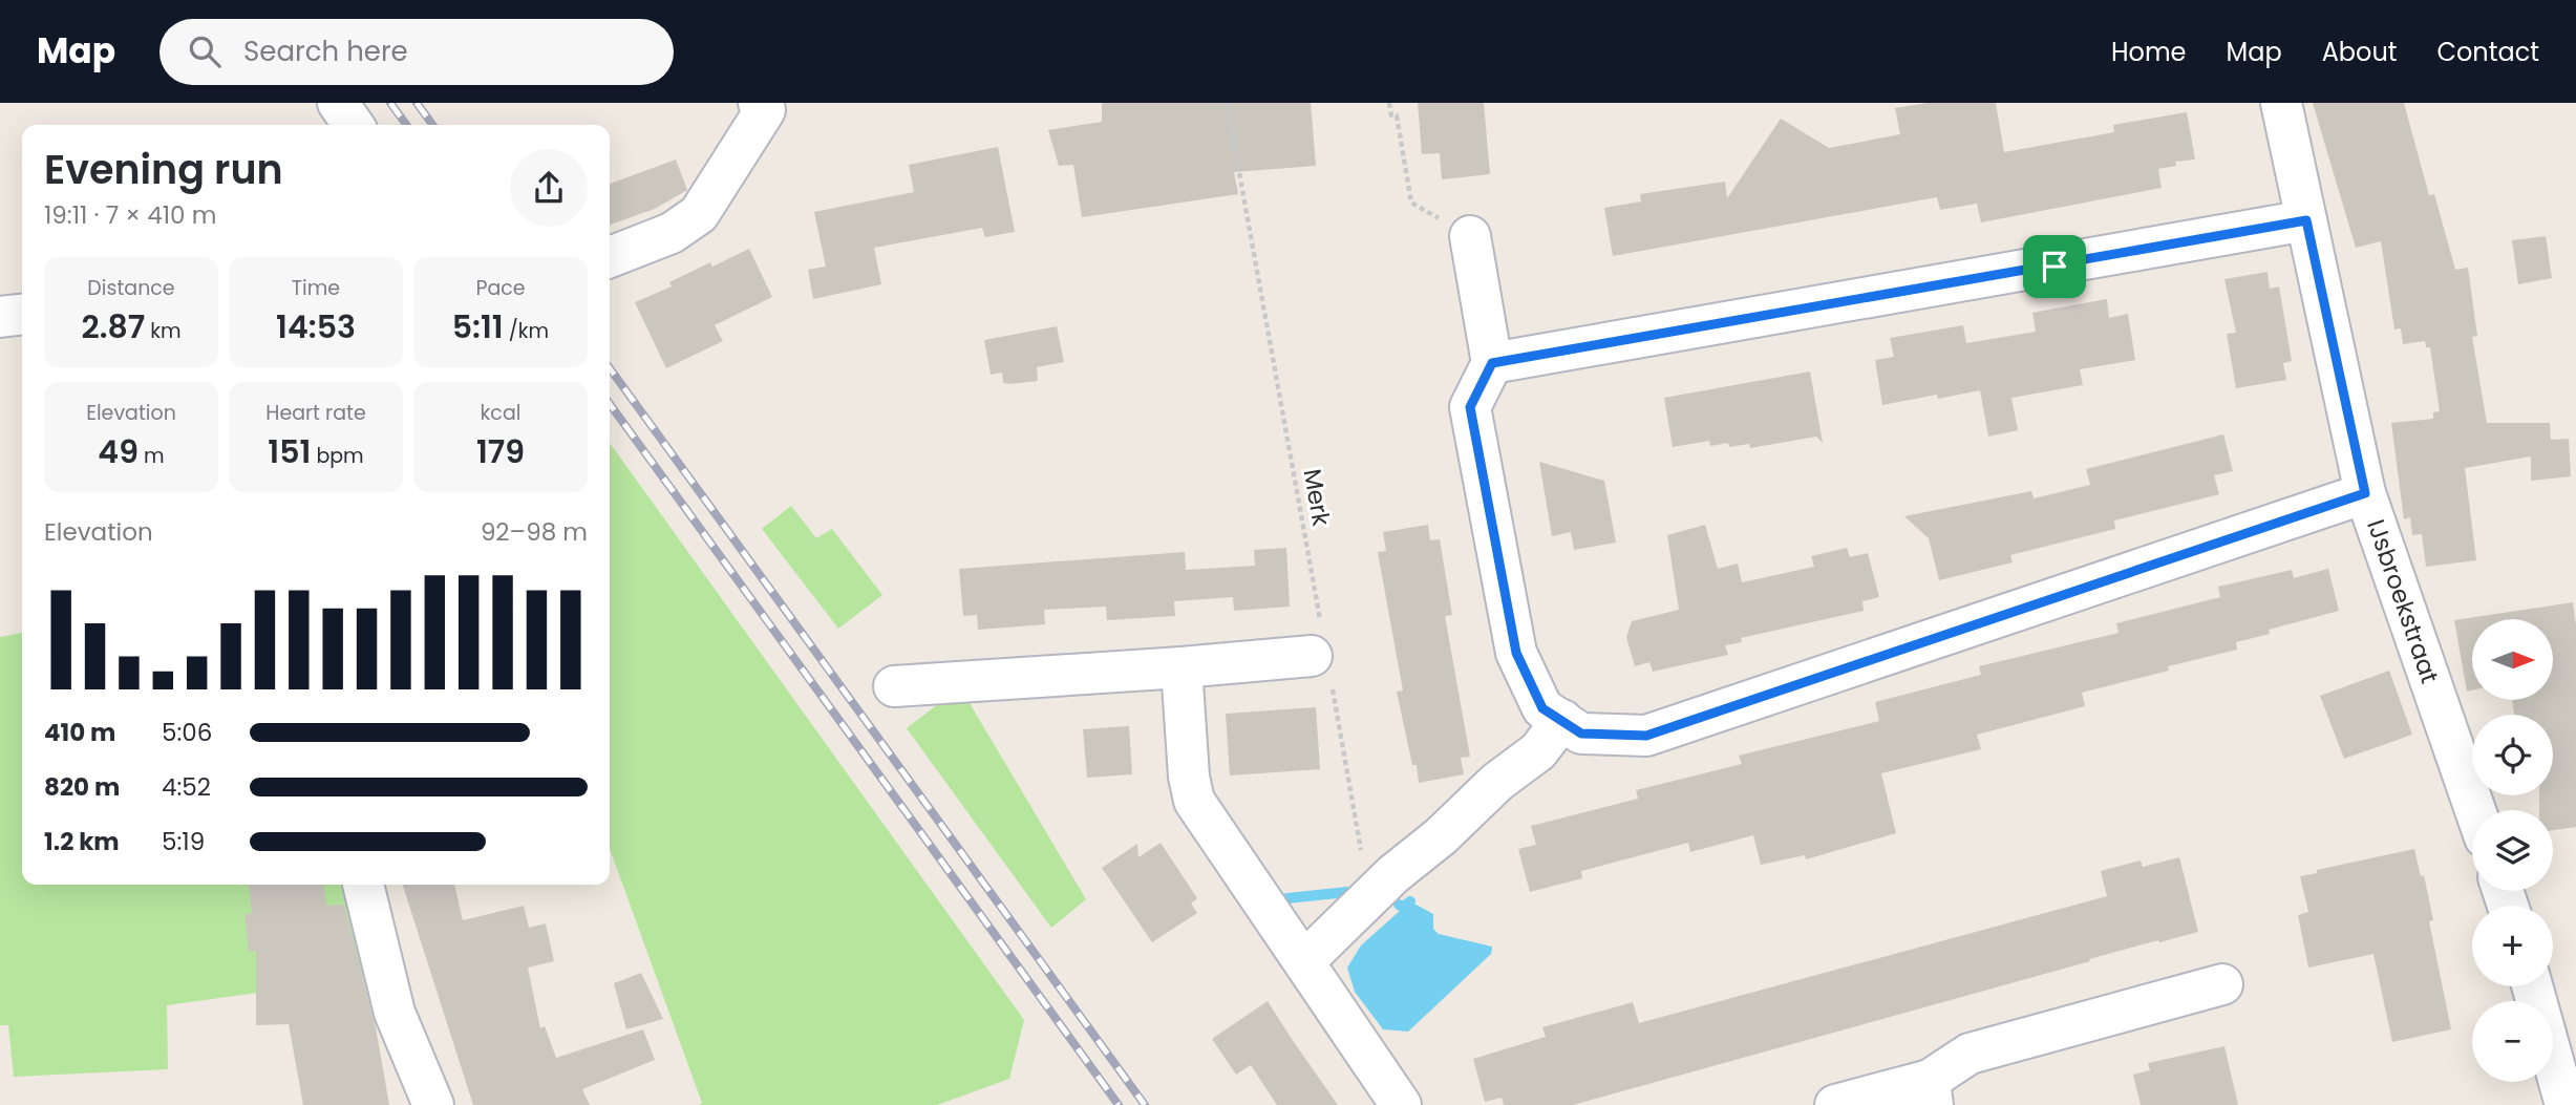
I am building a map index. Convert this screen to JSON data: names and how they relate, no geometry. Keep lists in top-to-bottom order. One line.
{"streets":{"street":["IJsbroekstraat"],"path":["Merk"]},"north":"right","page":{"header":"Map","search":"Search here","nav":["Home","Map","About","Contact"],"heading":["Evening run","19:11 · 7 × 410 m"],"stats":[["Distance","2.87 km"],["Time","14:53"],["Pace","5:11 /km"],["Elevation","49 m"],["Heart rate","151 bpm"],["kcal","179"]],"chart":["Elevation","92–98 m"],"map_buttons":["+","−"],"list":[{"name":"410 m","note":"5:06"},{"name":"820 m","note":"4:52"},{"name":"1.2 km","note":"5:19"}]}}
